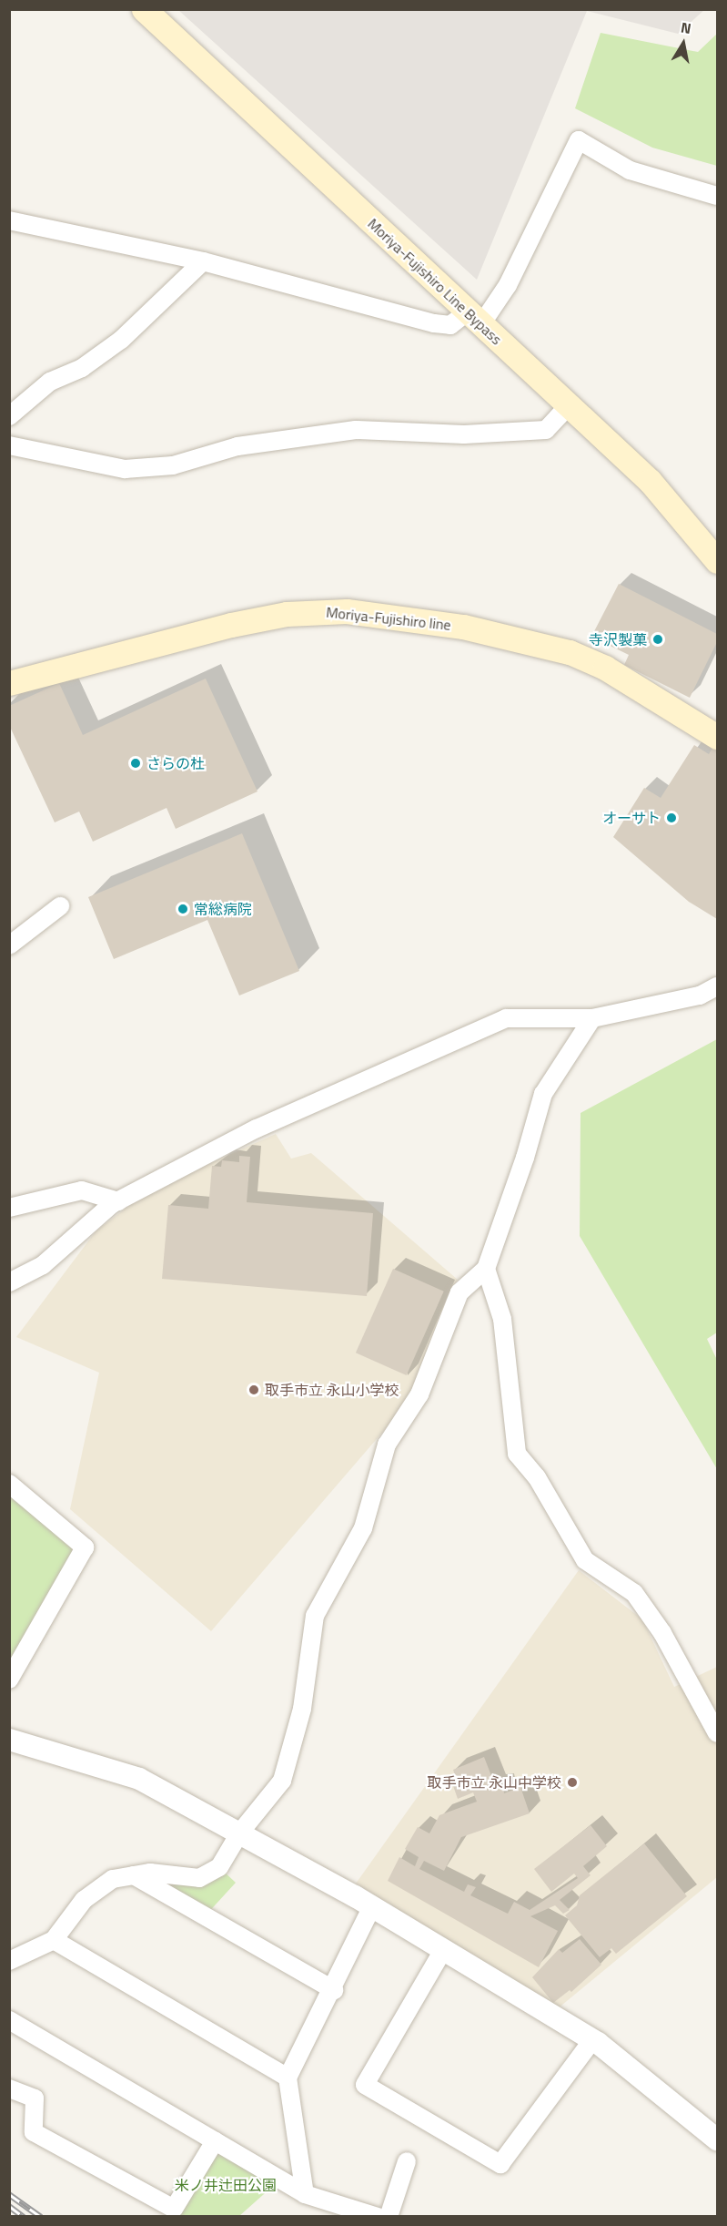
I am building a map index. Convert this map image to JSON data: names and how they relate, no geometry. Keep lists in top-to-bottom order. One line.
{"streets":{"main road":["Moriya-Fujishiro Line Bypass","Moriya-Fujishiro line"]},"parks":["米ノ井辻田公園"],"places":["寺沢製菓","さらの杜","オーサト","常総病院","取手市立 永山小学校","取手市立 永山中学校"],"north":"top"}
